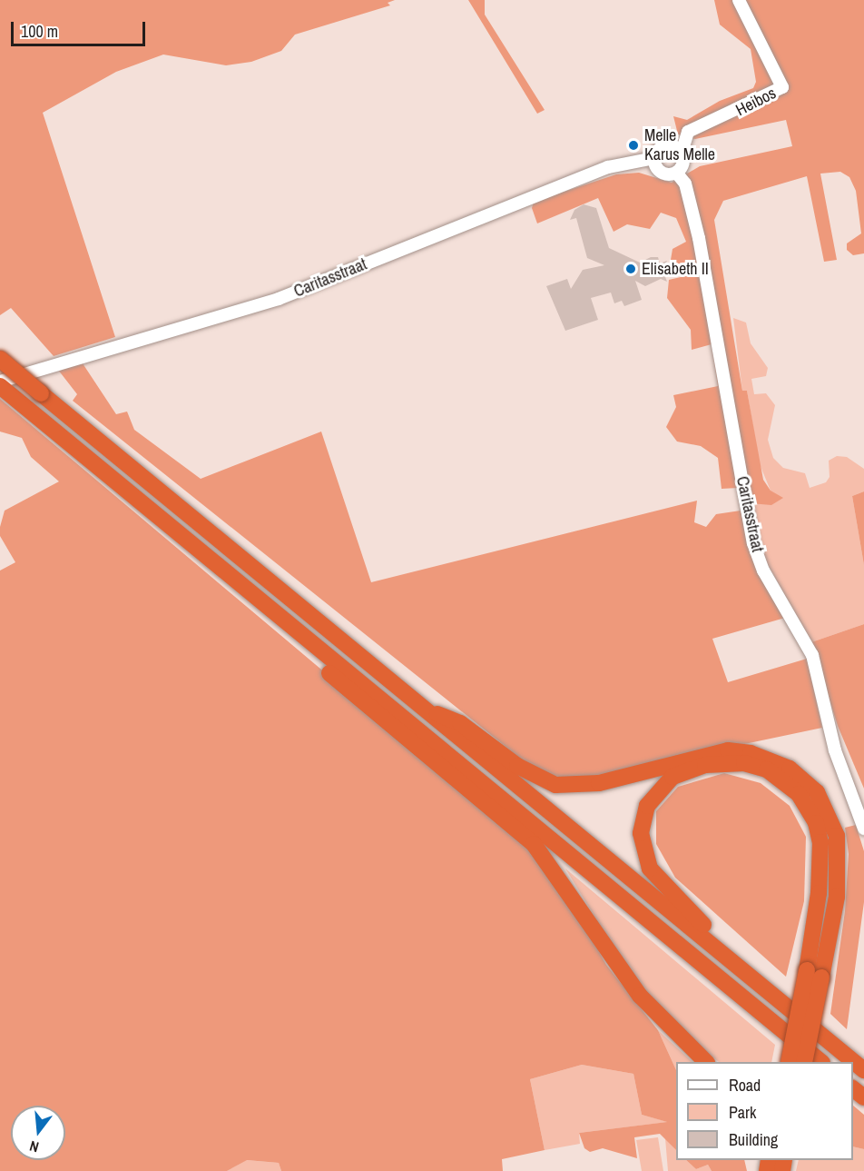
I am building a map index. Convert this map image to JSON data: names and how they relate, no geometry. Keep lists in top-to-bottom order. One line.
{"streets":{"street":["Heibos","Caritasstraat"]},"crossings":[["Heibos","Caritasstraat"]],"places":["Melle Karus Melle","Elisabeth II"],"legend":["Road","Park","Building"],"scale_bar":"100 m","north":"bottom"}
